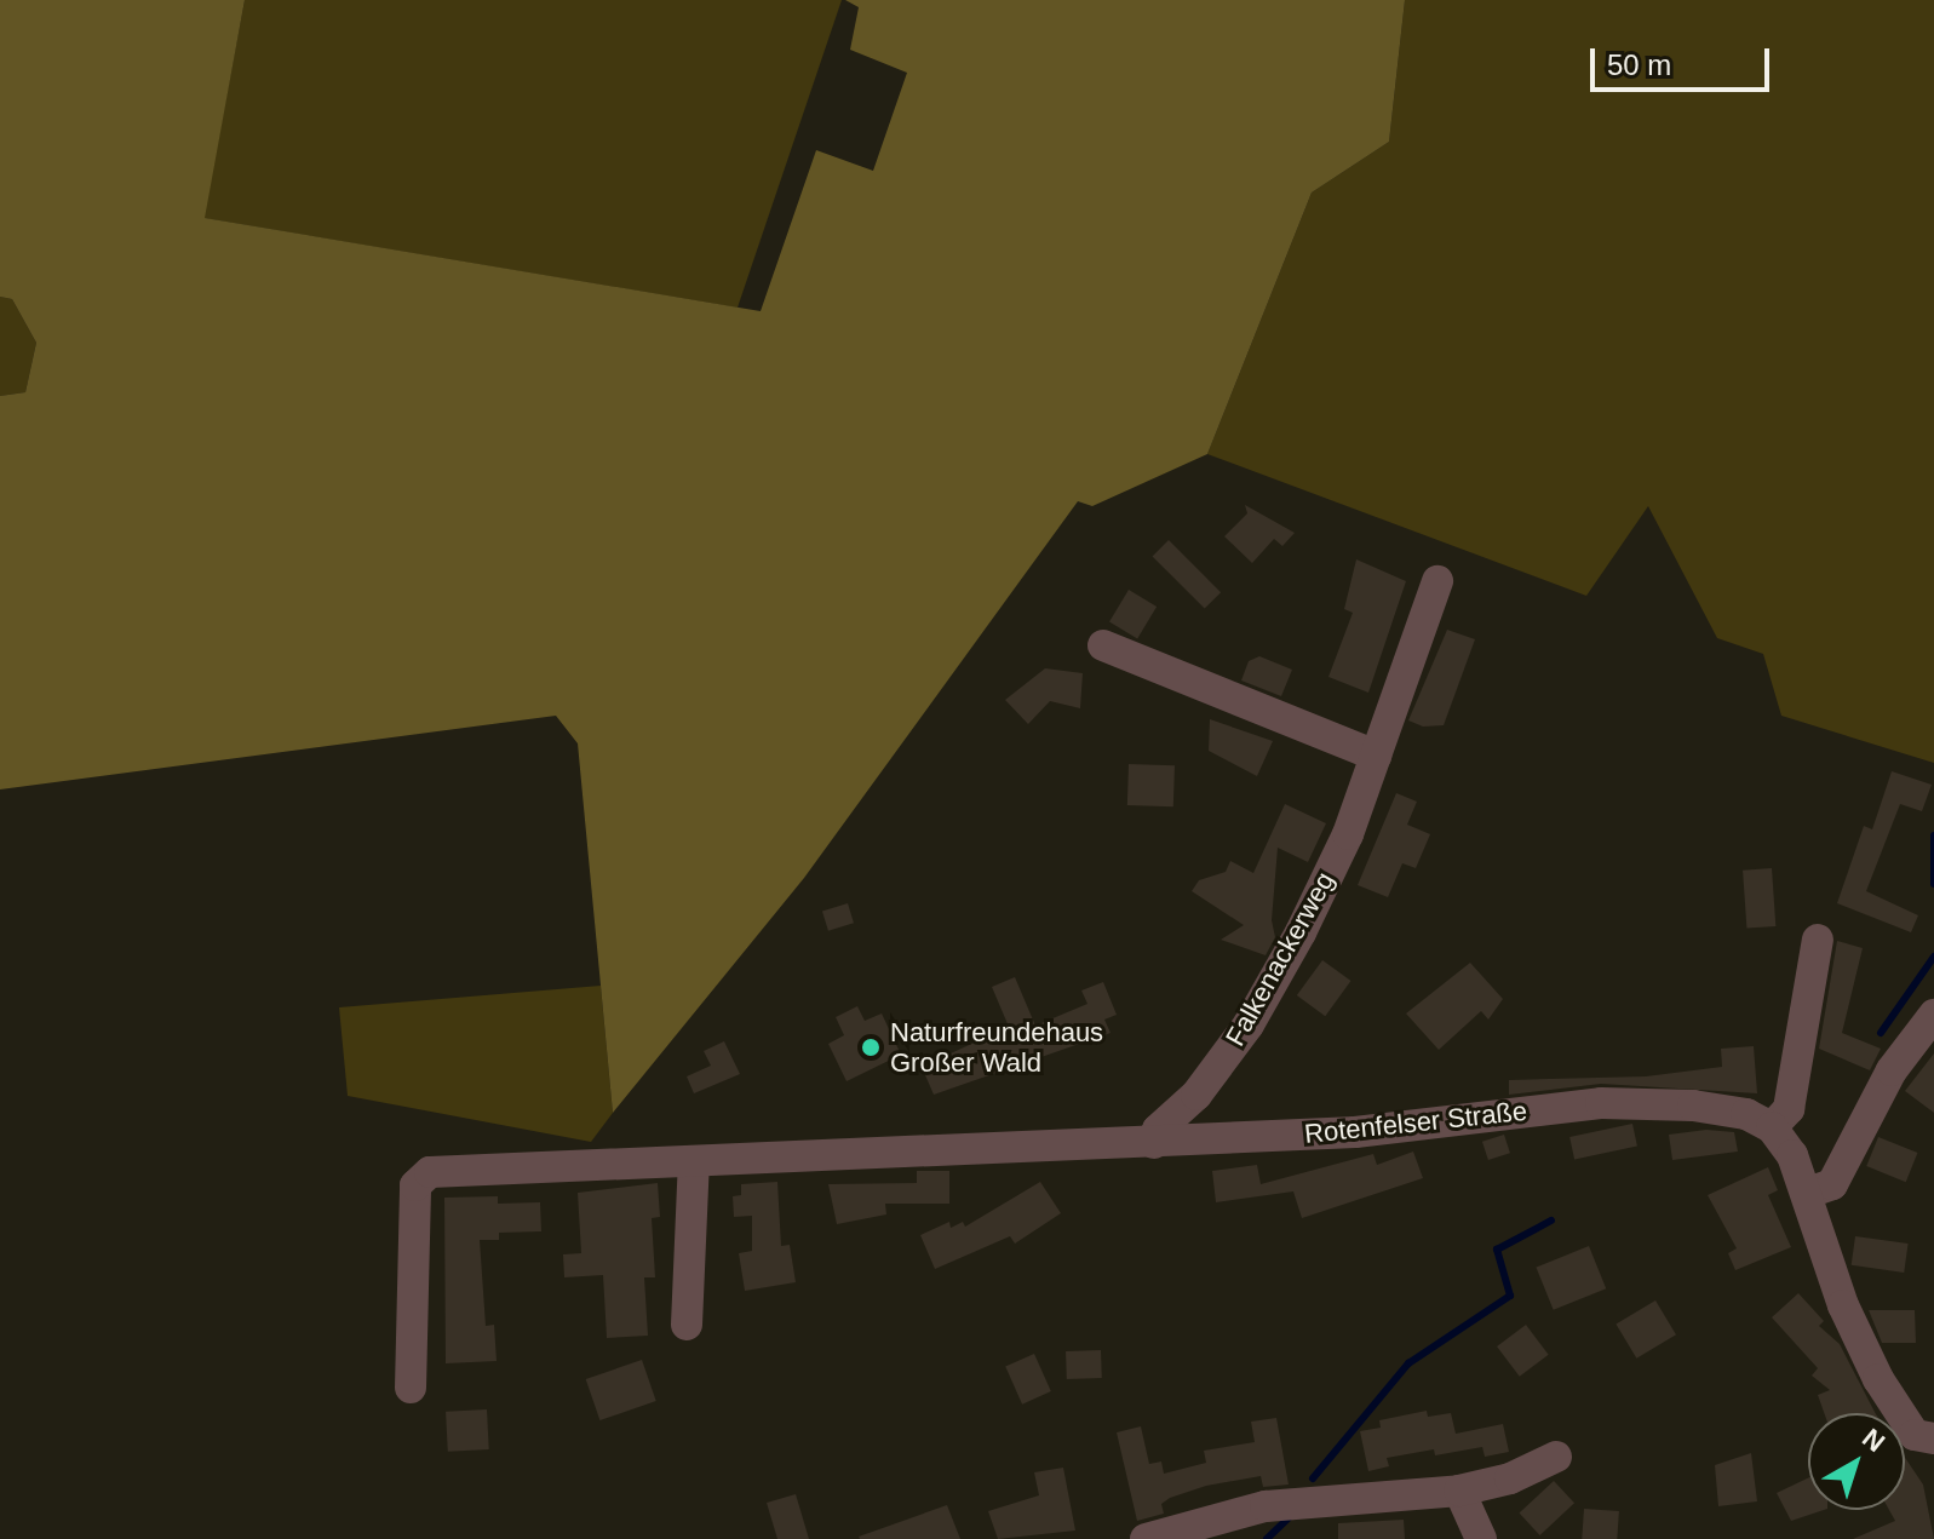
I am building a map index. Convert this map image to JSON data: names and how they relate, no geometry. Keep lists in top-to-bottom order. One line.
{"streets":{"street":["Falkenackerweg","Rotenfelser Straße"]},"crossings":[["Falkenackerweg","Rotenfelser Straße"]],"places":["Naturfreundehaus Großer Wald"],"scale_bar":"50 m","north":"top right"}
